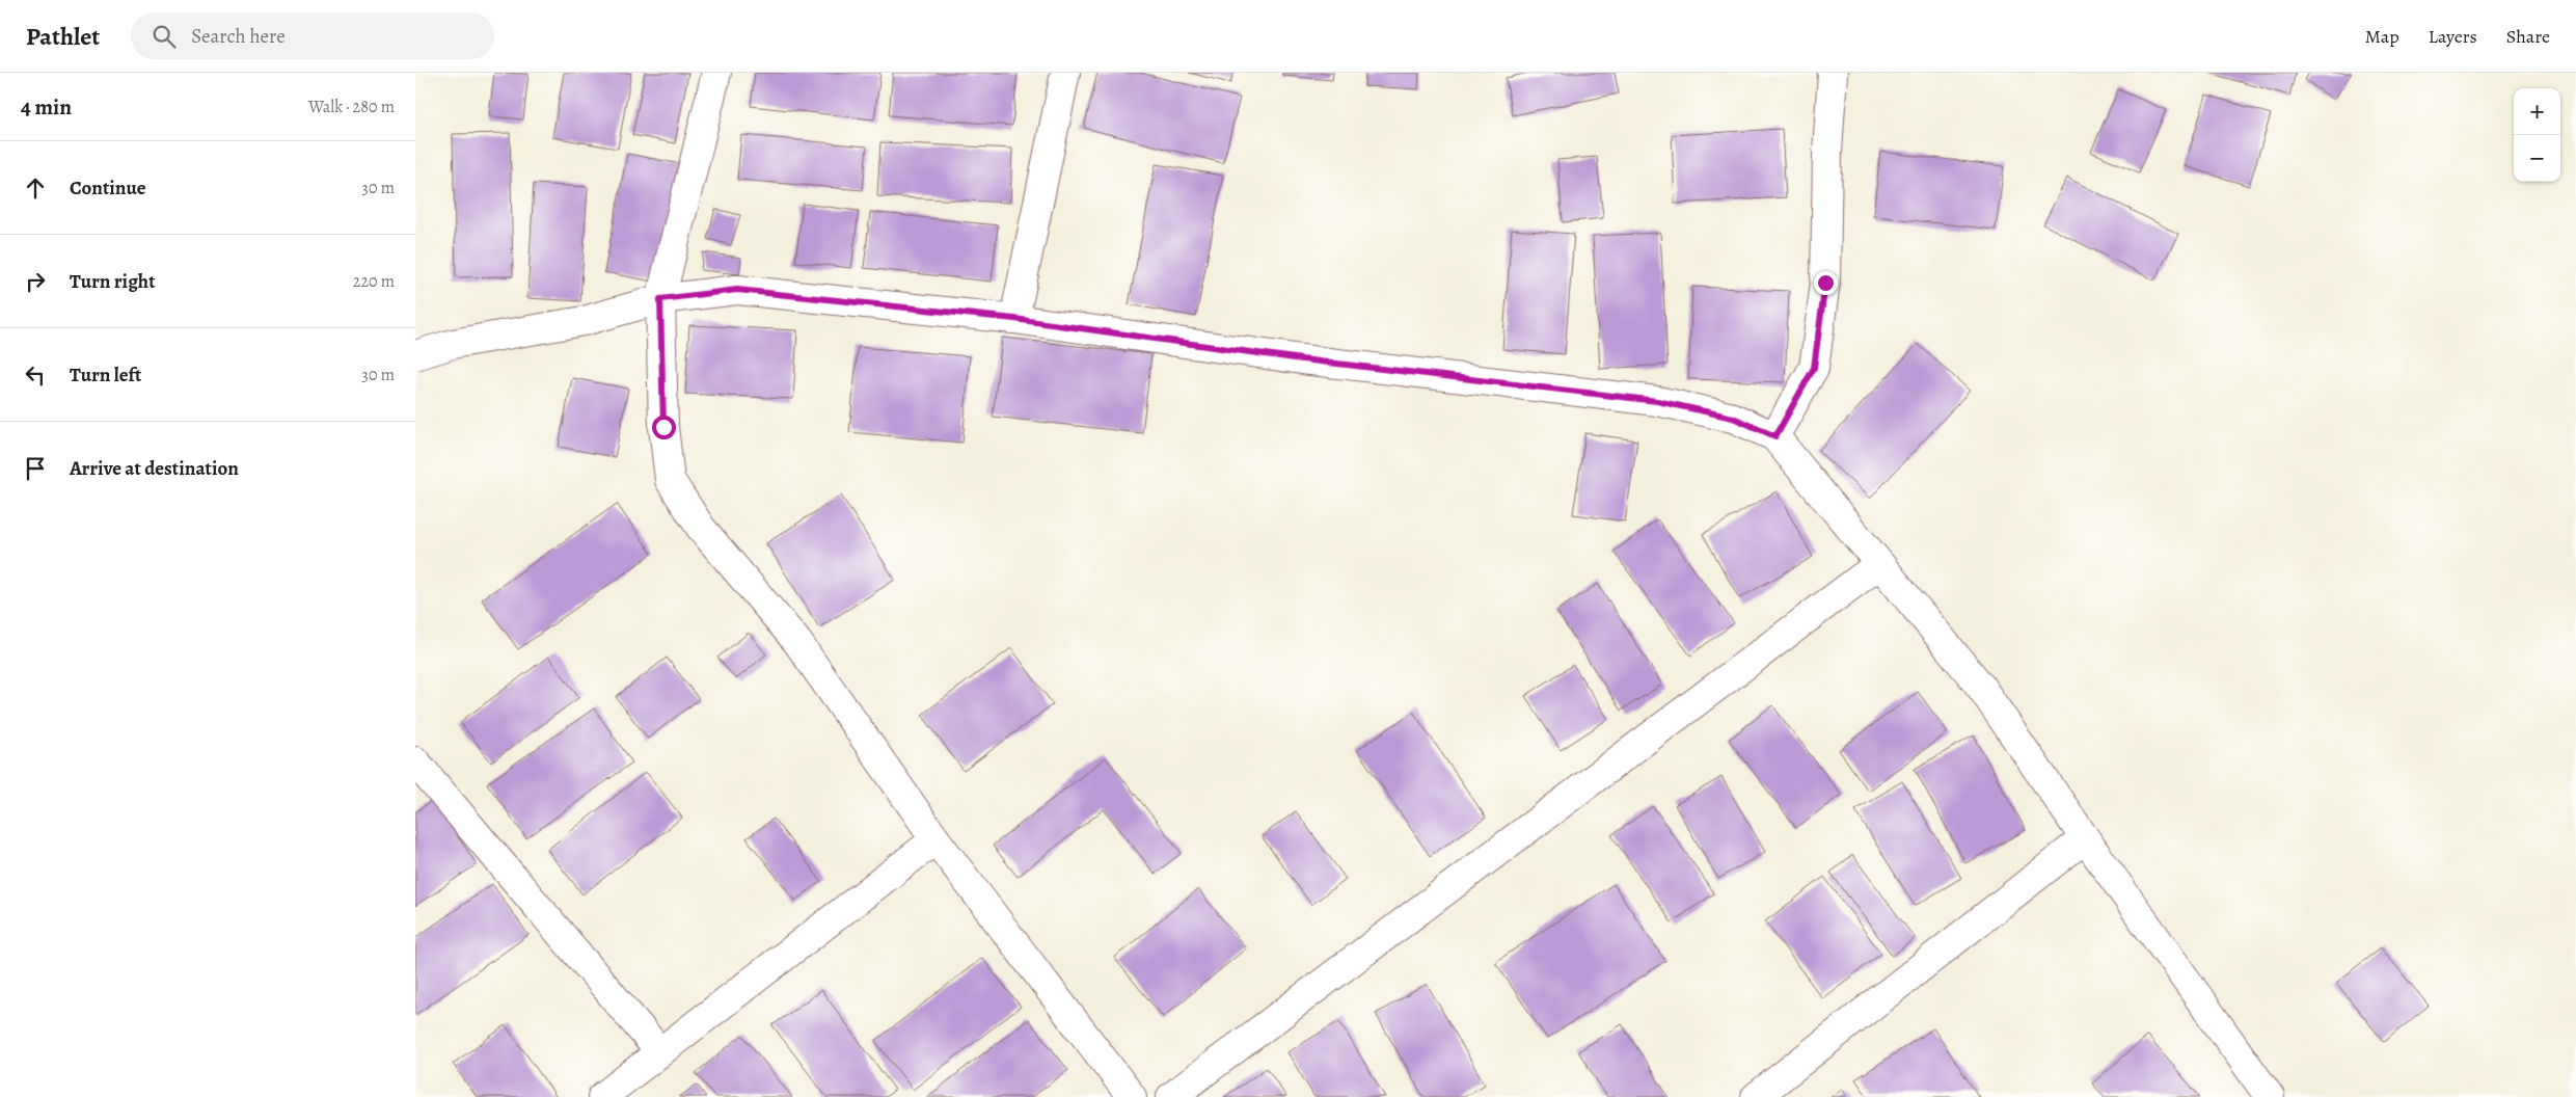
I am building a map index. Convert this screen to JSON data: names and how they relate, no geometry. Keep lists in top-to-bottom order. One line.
{"page":{"header":"Pathlet","search":"Search here","nav":["Map","Layers","Share"],"heading":["4 min","Walk · 280 m"],"map_buttons":["+","−"],"list":[["Continue","30 m"],["Turn right","220 m"],["Turn left","30 m"],"Arrive at destination"]}}
